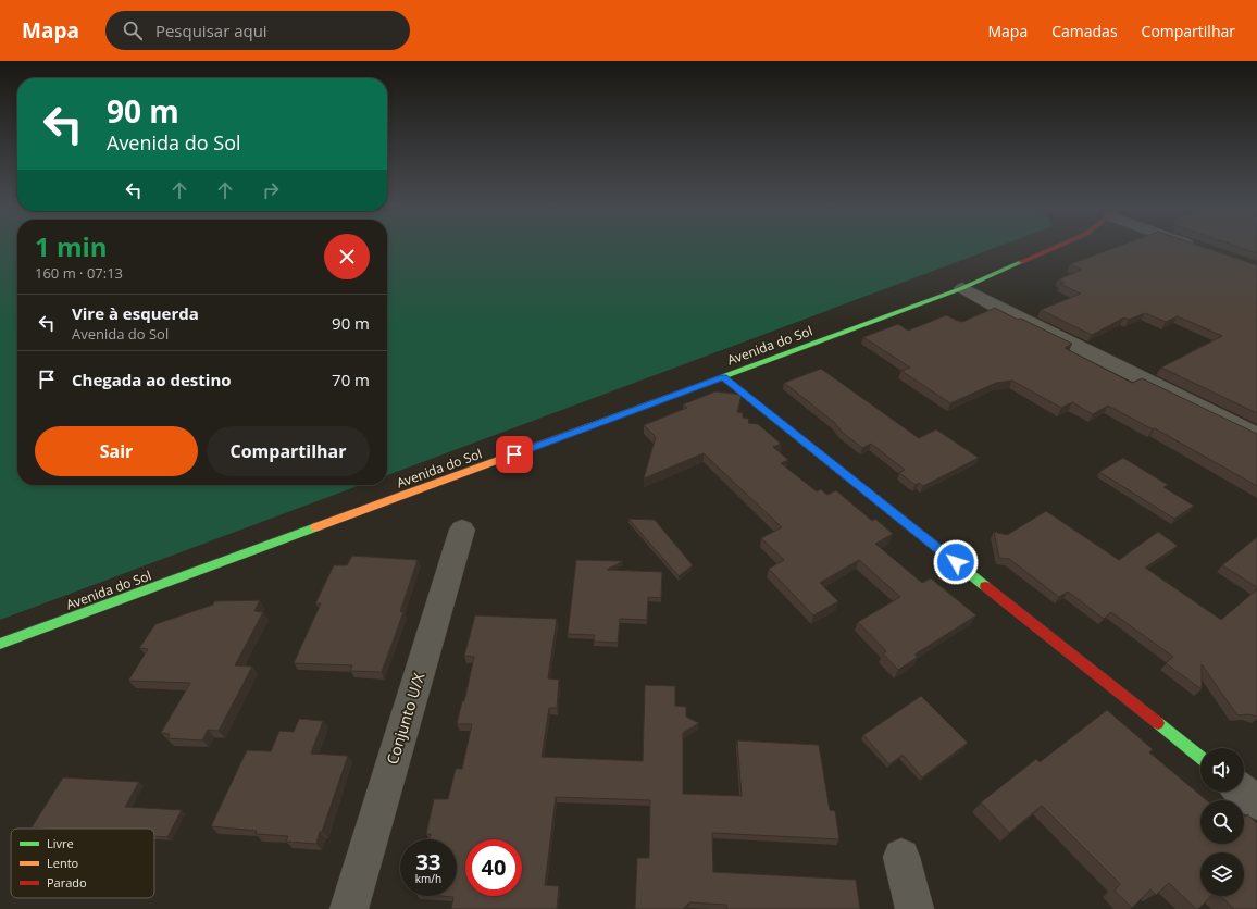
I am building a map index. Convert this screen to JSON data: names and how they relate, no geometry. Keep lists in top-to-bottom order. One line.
{"streets":{"street":["Avenida do Sol","Conjunto U/X"]},"legend":["Livre","Lento","Parado"],"page":{"header":"Mapa","search":"Pesquisar aqui","nav":["Mapa","Camadas","Compartilhar"],"turn":["90 m","Avenida do Sol"],"heading":["1 min","160 m · 07:13"],"list":[{"name":"Vire à esquerda","note":"Avenida do Sol","value":"90 m"},{"name":"Chegada ao destino","value":"70 m"}],"buttons":["Sair","Compartilhar"],"speed":"33 km/h","limit":"40"}}
